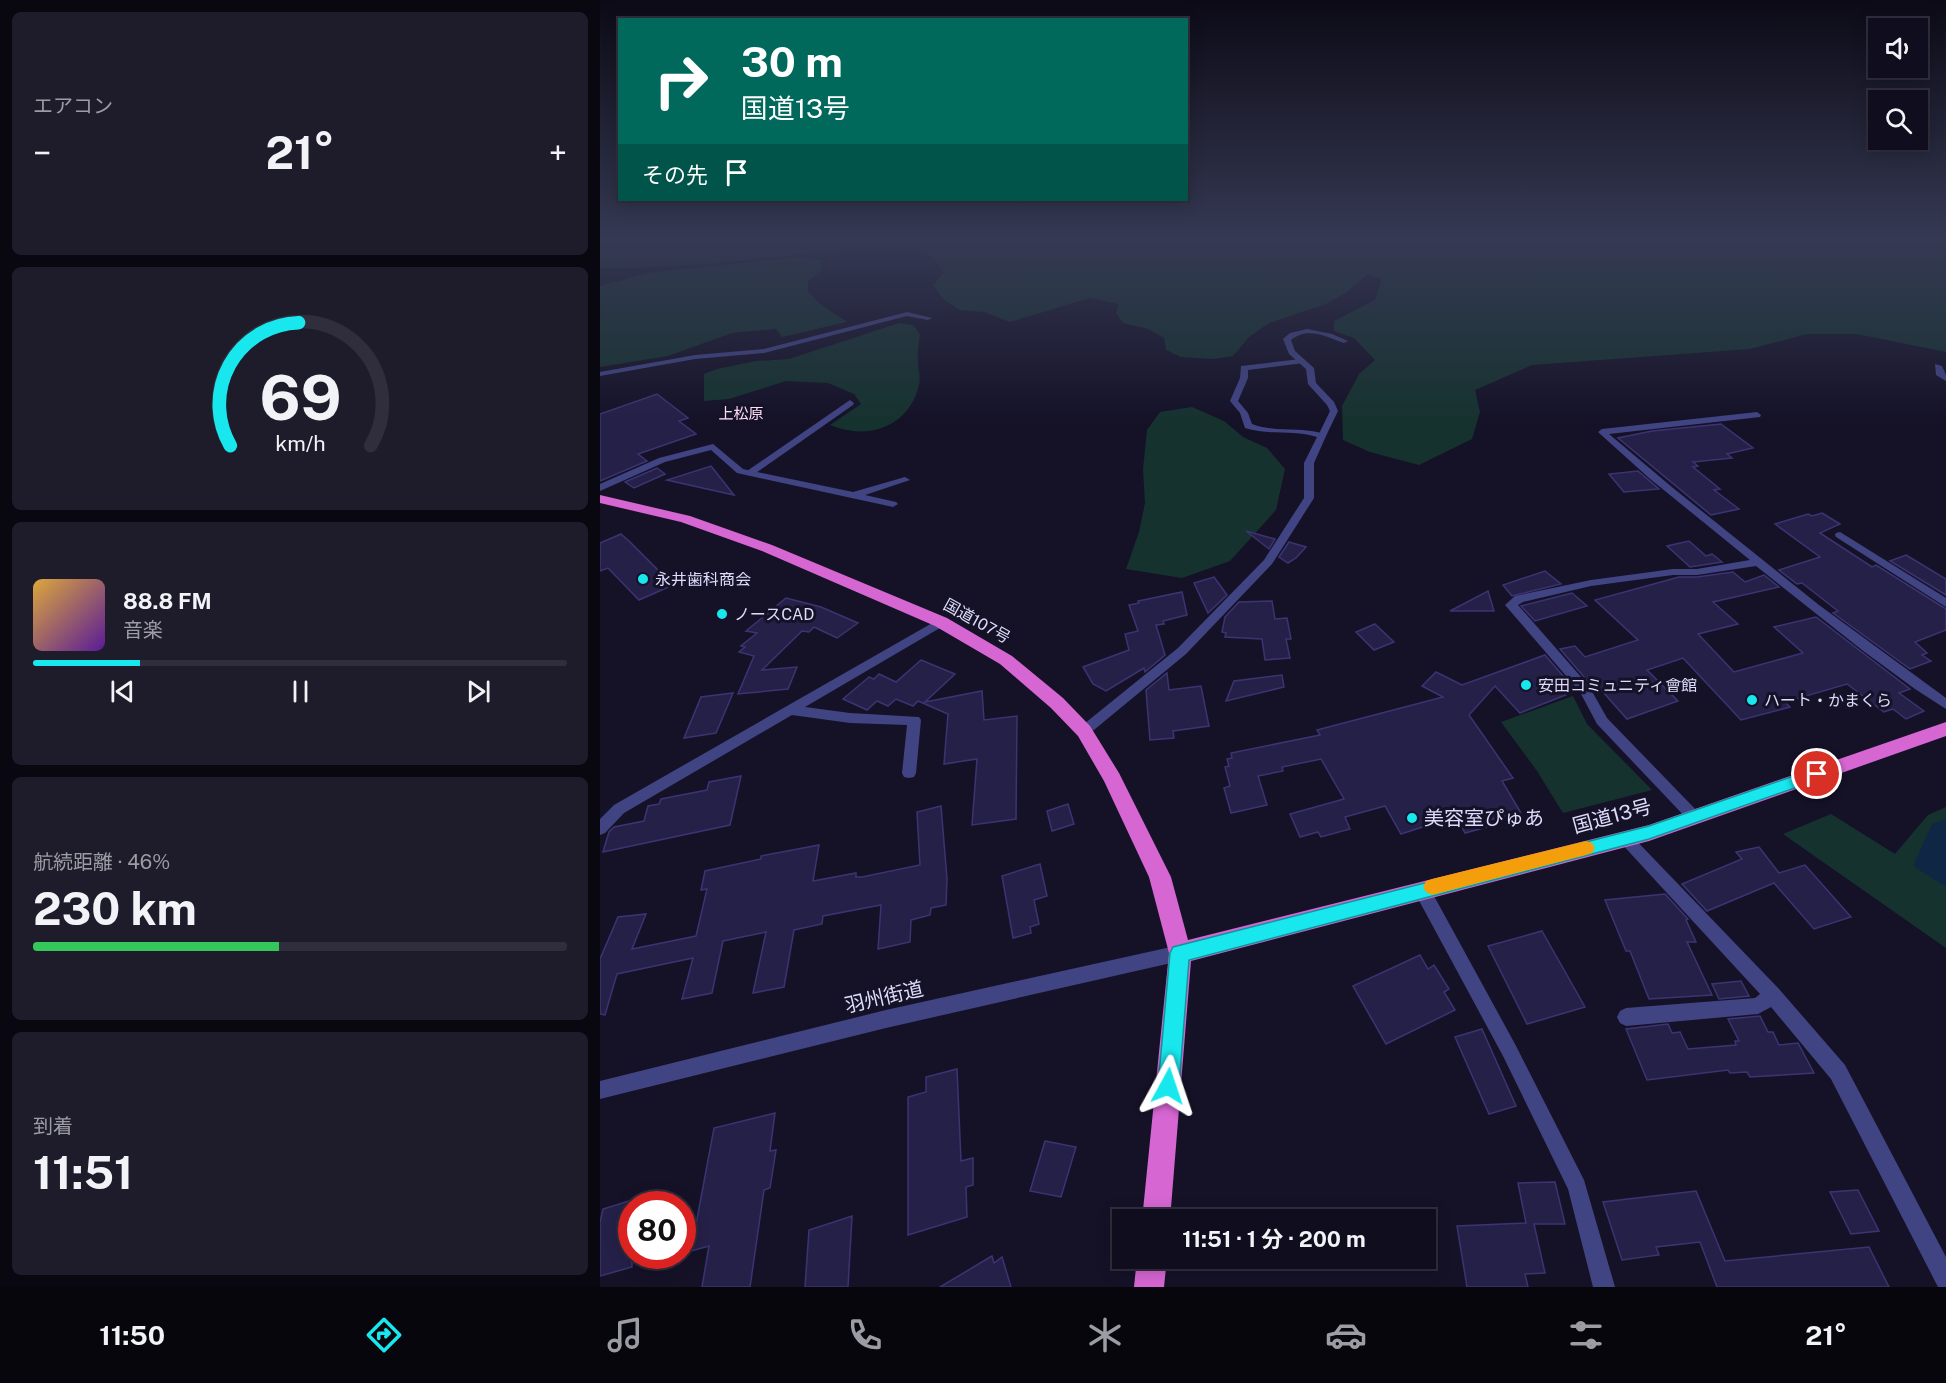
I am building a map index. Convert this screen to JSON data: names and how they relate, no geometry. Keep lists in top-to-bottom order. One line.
{"streets":{"highway":["国道107号","国道13号"],"street":["羽州街道"]},"crossings":[["国道107号","国道13号"],["国道107号","羽州街道"],["国道13号","羽州街道"]],"districts":["上松原"],"places":["永井歯科商会","ノースCAD","安田コミュニティ會館","ハート・かまくら","美容室ぴゅあ"],"page":{"tile":["エアコン",["航続距離 · 46%","230 km"],["到着","11:51"]],"turn":["30 m","国道13号"],"heat":["−","21°","+"],"then":"その先","song":["88.8 FM","音楽"],"limit":"80","trip":"11:51 · 1 分 · 200 m","tabs":["11:50","21°"],"gauge":["69","km/h"]}}
